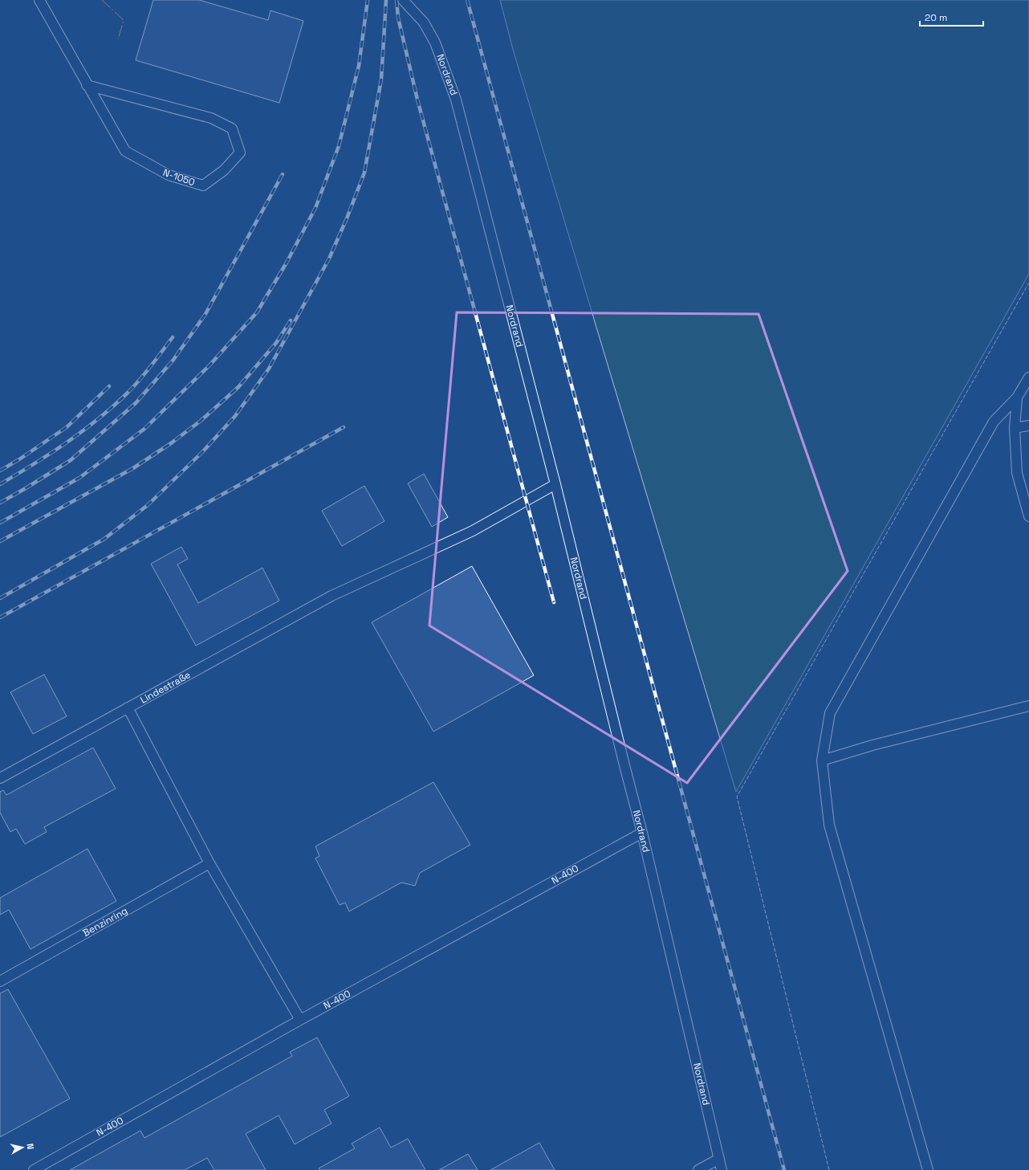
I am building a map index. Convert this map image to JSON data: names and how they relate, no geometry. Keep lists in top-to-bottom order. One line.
{"streets":{"lane":["Nordrand","N-1050","Lindestraße","N-400","Benzinring"]},"crossings":[["Nordrand","Lindestraße"],["Nordrand","N-400"]],"scale_bar":"20 m","north":"right"}
